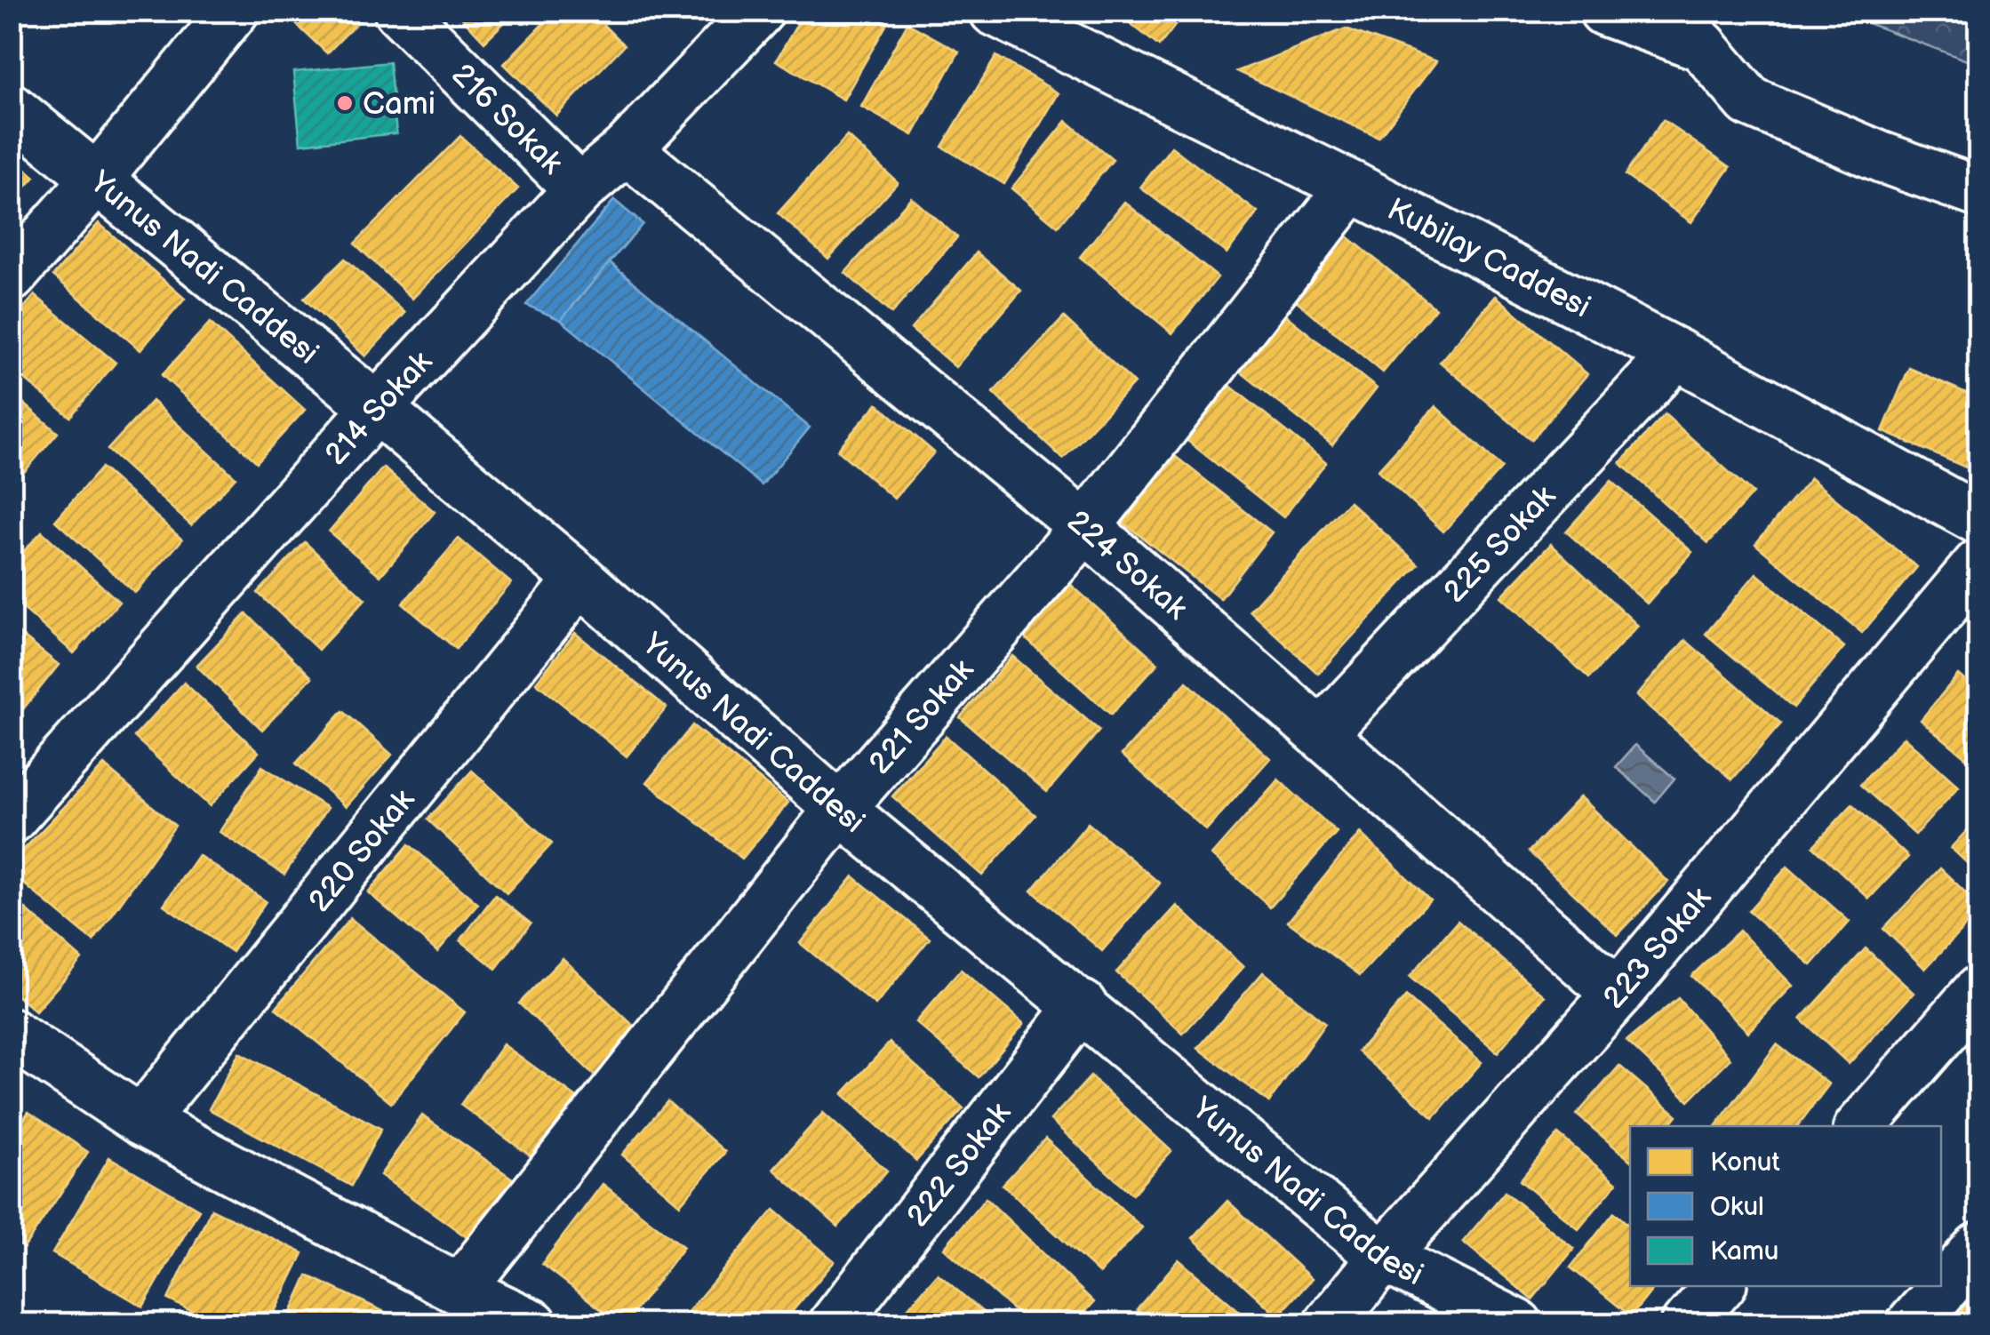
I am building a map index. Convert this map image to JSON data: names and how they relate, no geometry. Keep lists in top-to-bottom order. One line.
{"streets":{"street":["216 Sokak","Kubilay Caddesi","Yunus Nadi Caddesi","214 Sokak","225 Sokak","224 Sokak","221 Sokak","220 Sokak","223 Sokak","222 Sokak"]},"crossings":[["216 Sokak","214 Sokak"],["Kubilay Caddesi","225 Sokak"],["Kubilay Caddesi","221 Sokak"],["Yunus Nadi Caddesi","214 Sokak"],["Yunus Nadi Caddesi","221 Sokak"],["Yunus Nadi Caddesi","220 Sokak"],["Yunus Nadi Caddesi","223 Sokak"],["Yunus Nadi Caddesi","222 Sokak"],["214 Sokak","224 Sokak"],["225 Sokak","224 Sokak"],["224 Sokak","221 Sokak"],["224 Sokak","223 Sokak"]],"places":["Cami"],"legend":["Konut","Okul","Kamu"]}
